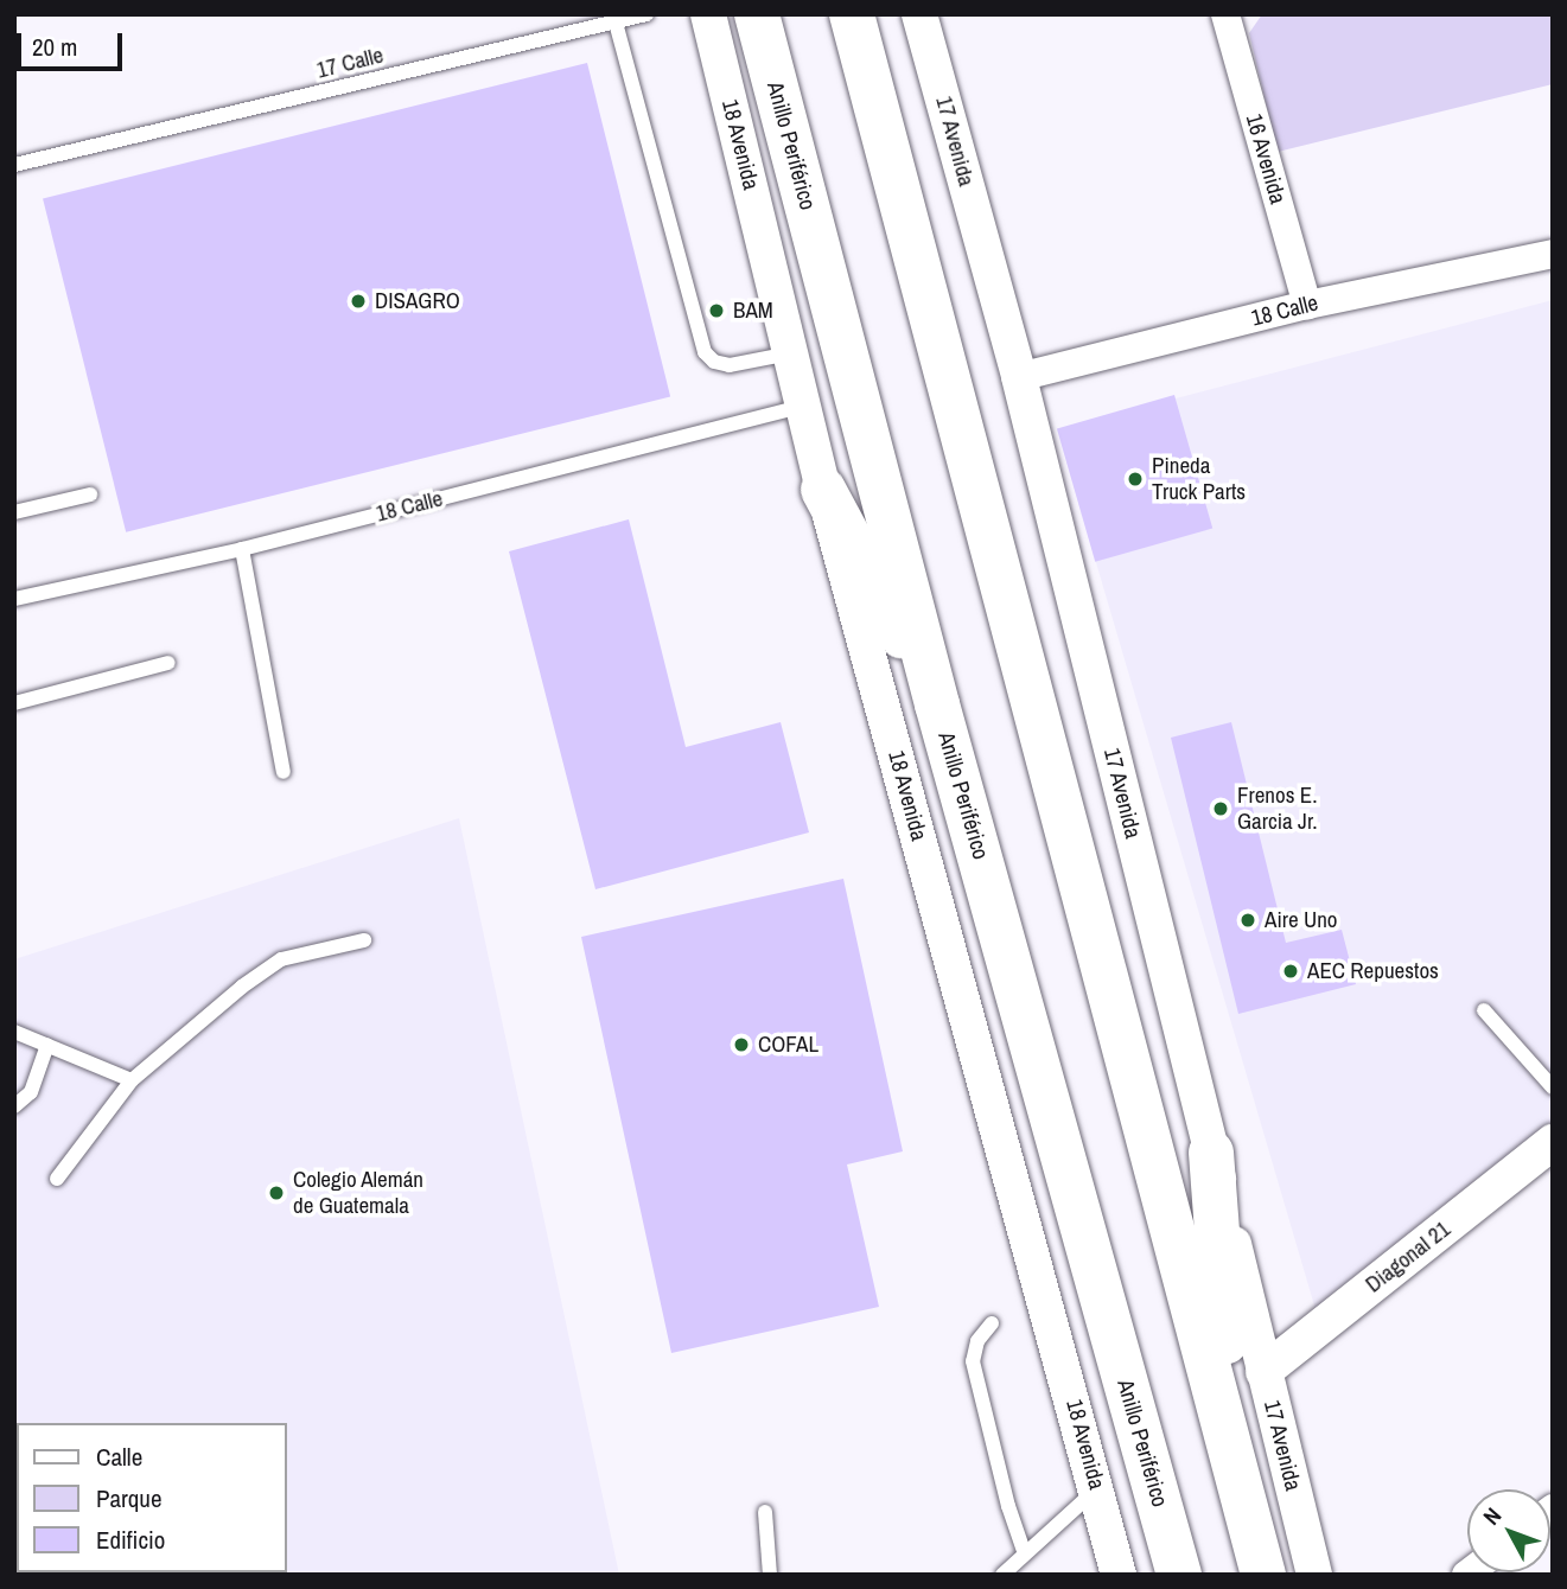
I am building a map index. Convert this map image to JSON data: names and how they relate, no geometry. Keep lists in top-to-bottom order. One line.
{"streets":{"highway":["Anillo Periférico"],"street":["17 Avenida","18 Avenida","16 Avenida","18 Calle","Diagonal 21"],"lane":["17 Calle"]},"crossings":[["17 Avenida","18 Calle"],["17 Avenida","Diagonal 21"],["18 Avenida","18 Calle"],["16 Avenida","18 Calle"]],"places":["DISAGRO","BAM","Pineda Truck Parts","Frenos E. Garcia Jr.","Aire Uno","AEC Repuestos","COFAL","Colegio Alemán de Guatemala"],"legend":["Calle","Parque","Edificio"],"scale_bar":"20 m","north":"top left"}
